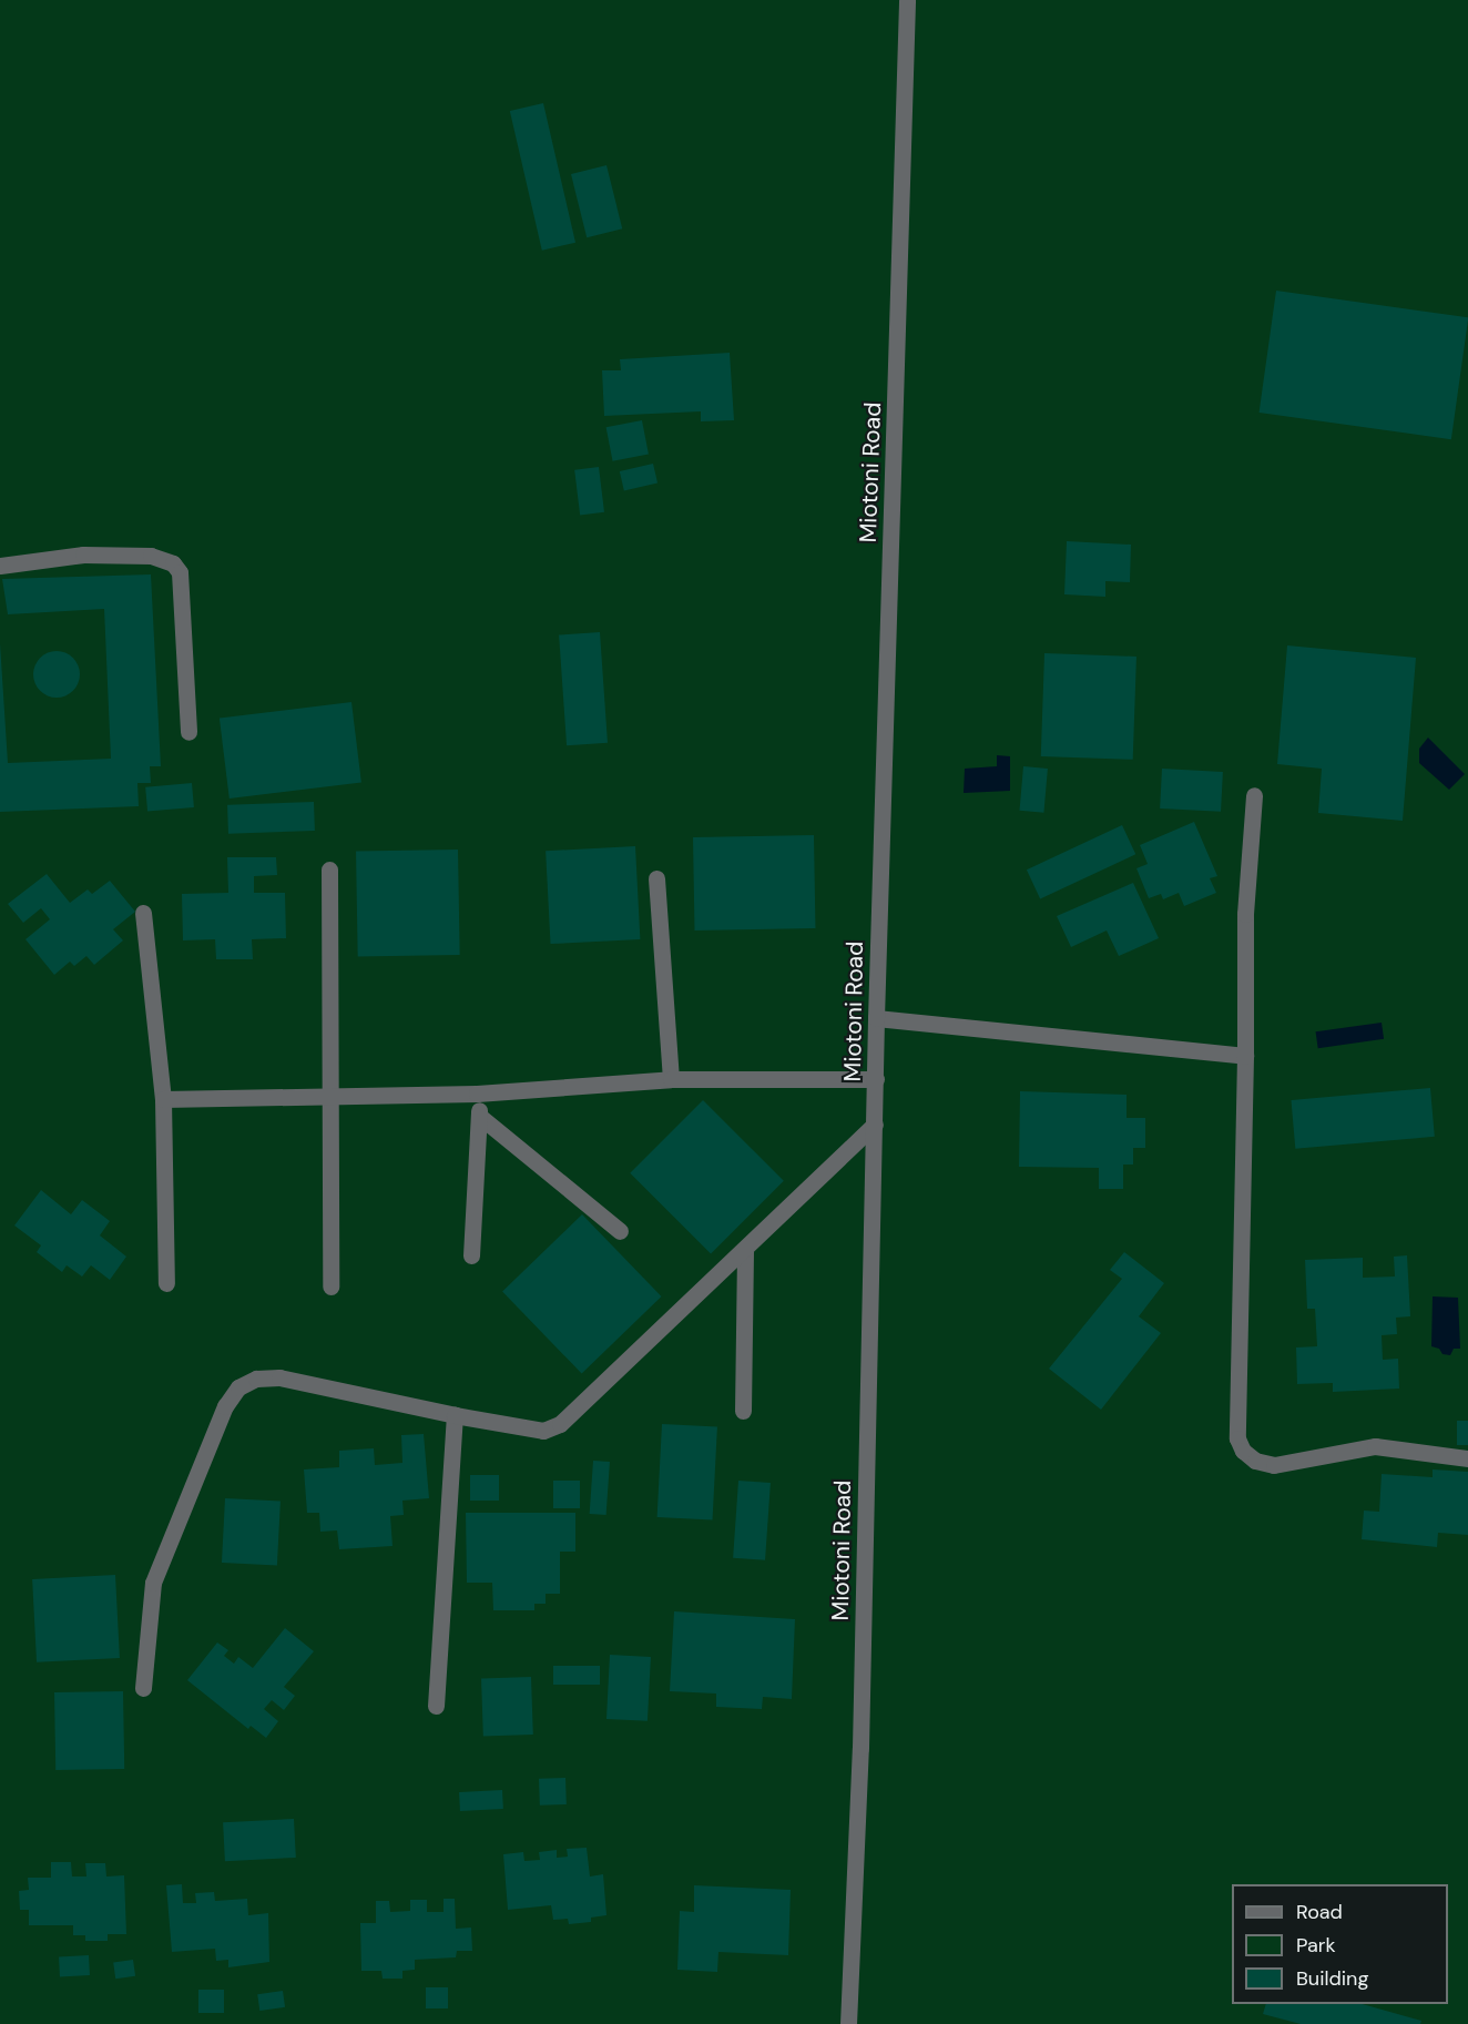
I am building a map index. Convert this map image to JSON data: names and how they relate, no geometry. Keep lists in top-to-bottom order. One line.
{"streets":{"street":["Miotoni Road"]},"legend":["Road","Park","Building"]}
